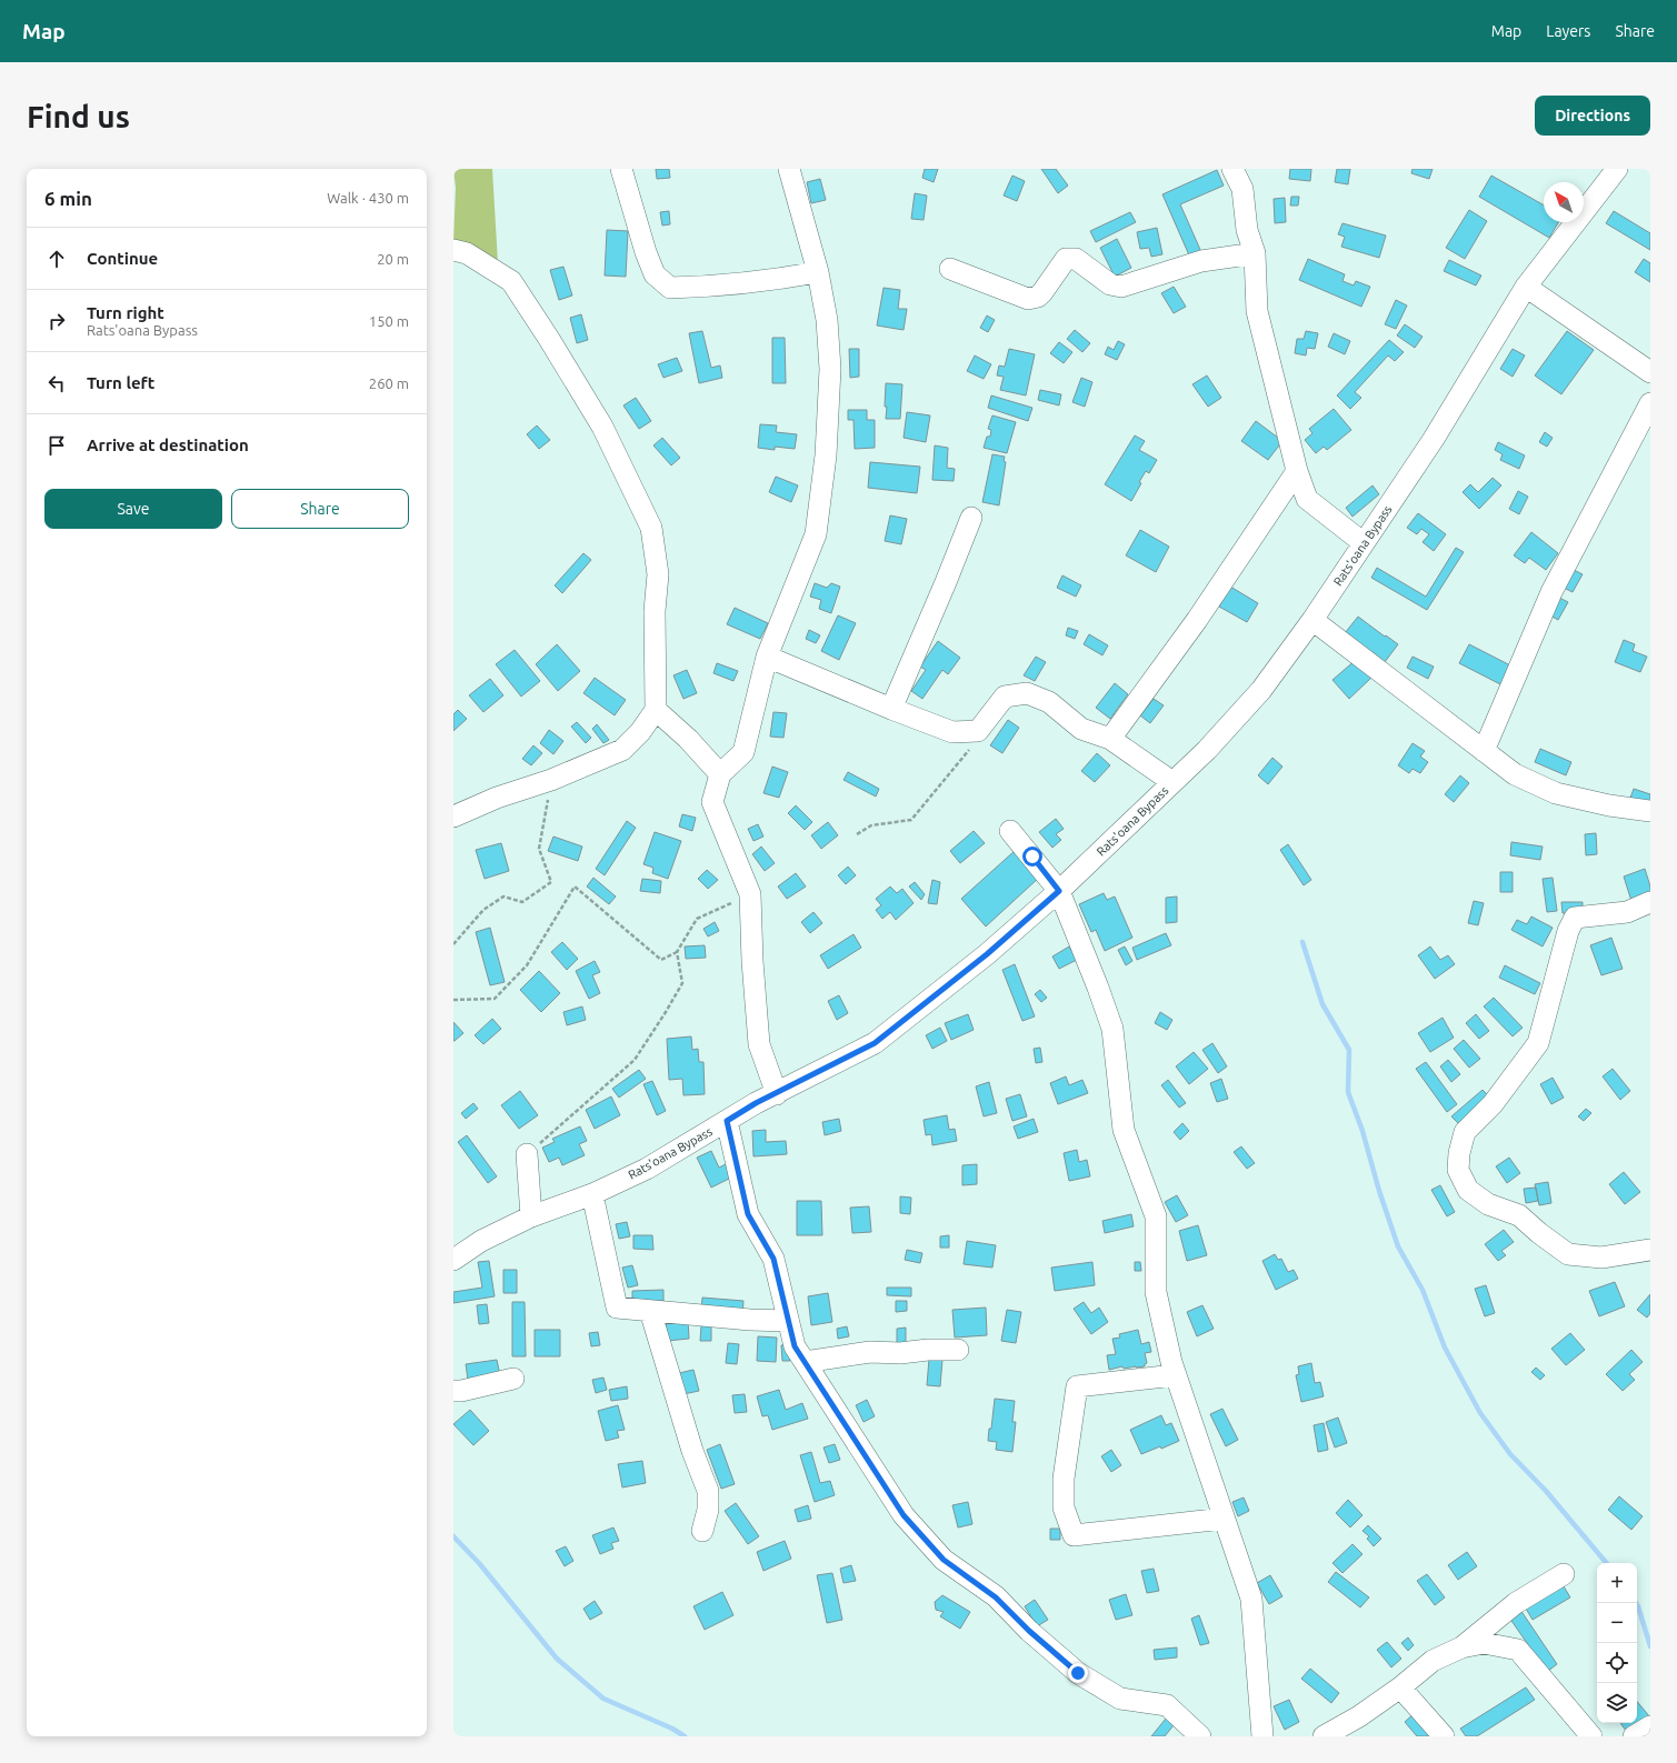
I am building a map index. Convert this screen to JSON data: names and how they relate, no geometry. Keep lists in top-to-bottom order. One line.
{"streets":{"street":["Rats'oana Bypass"]},"north":"top left","page":{"header":"Map","nav":["Map","Layers","Share"],"buttons":["Directions",["Save","Share"]],"title":"Find us","heading":["6 min","Walk · 430 m"],"list":[["Continue","20 m"],["Turn right","Rats'oana Bypass","150 m"],["Turn left","260 m"],"Arrive at destination"],"map_buttons":["+","−"]}}
